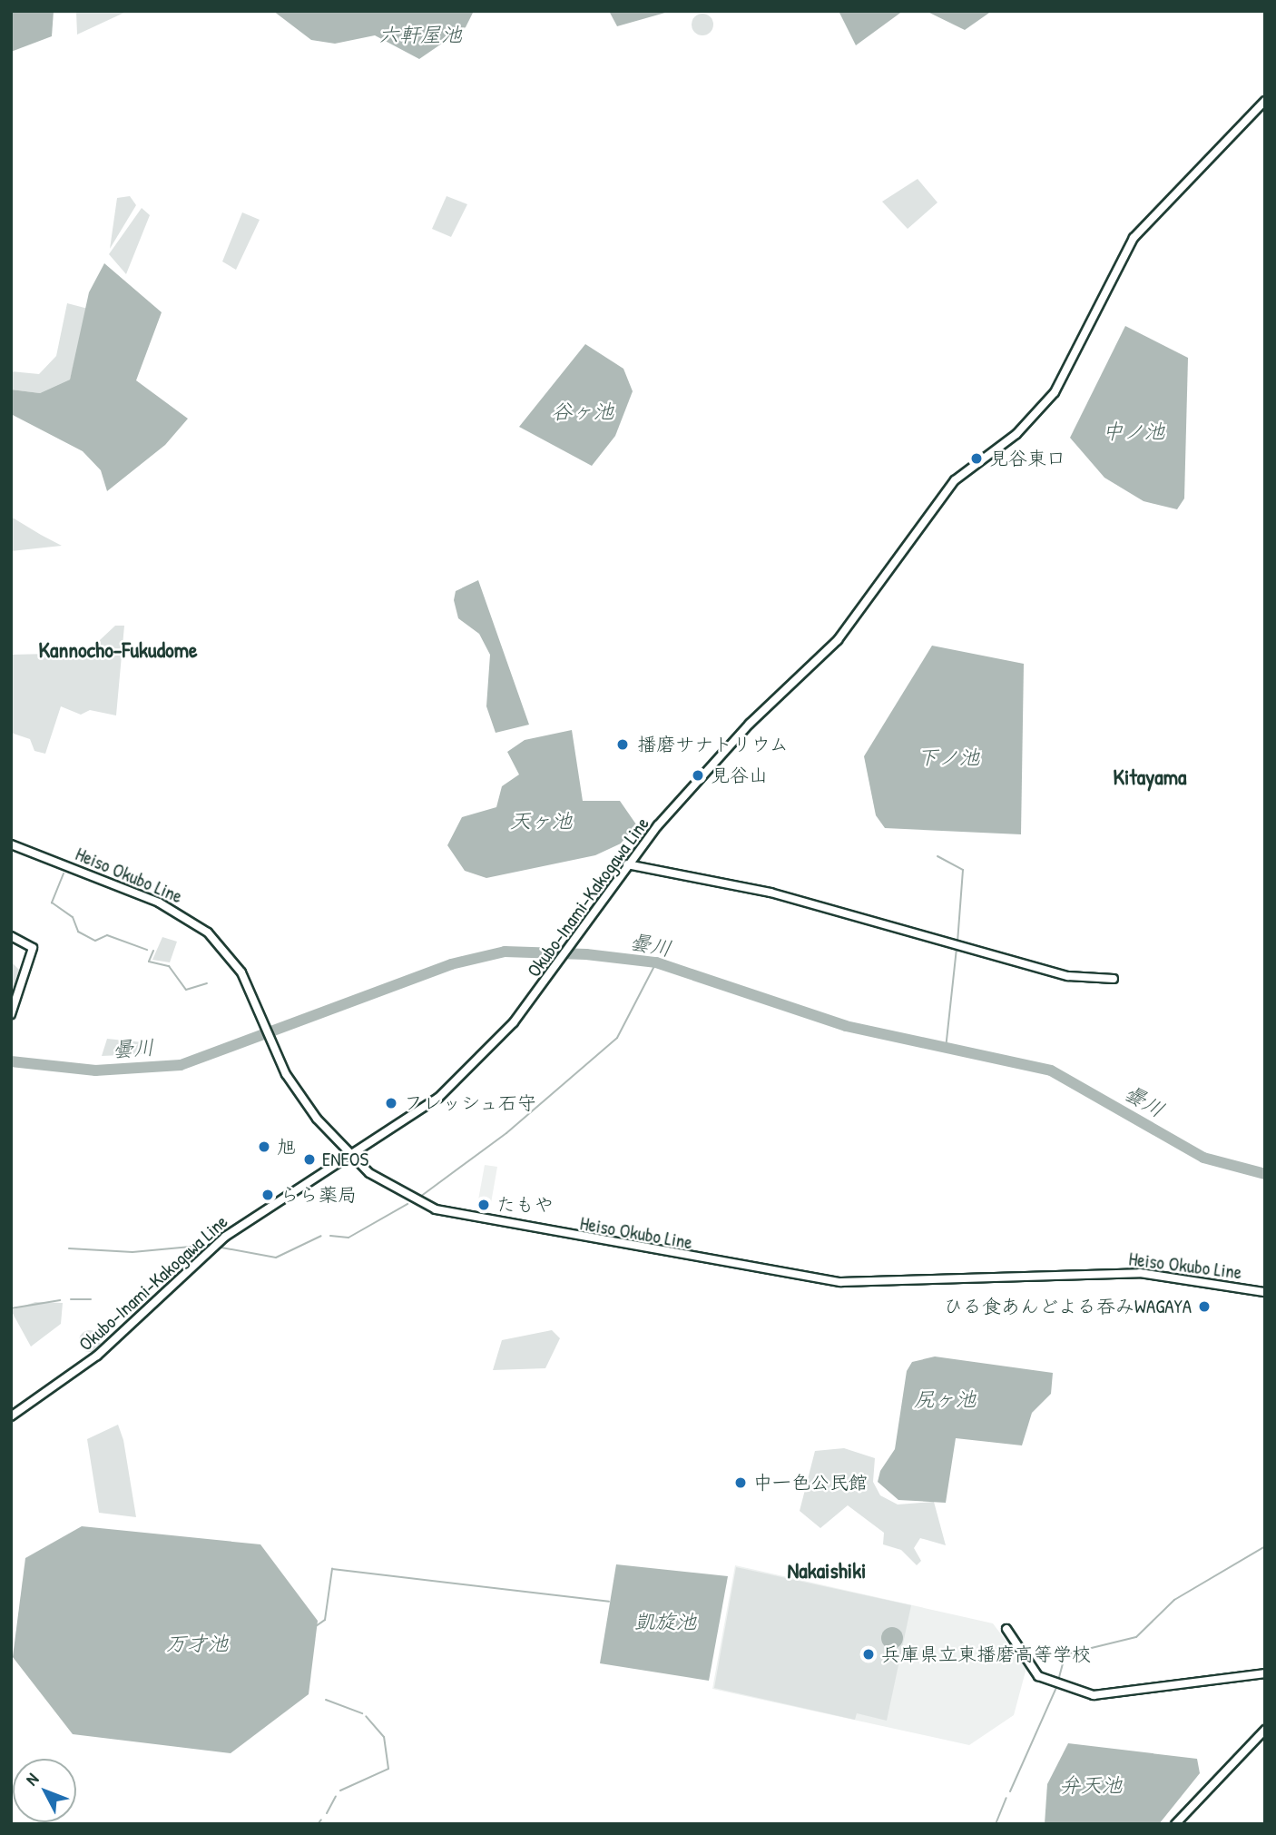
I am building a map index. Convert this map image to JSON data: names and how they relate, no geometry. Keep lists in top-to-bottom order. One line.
{"streets":{"main road":["Heiso Okubo Line","Okubo-Inami-Kakogawa Line"]},"crossings":[["Heiso Okubo Line","Okubo-Inami-Kakogawa Line"]],"districts":["Kannocho-Fukudome","Kitayama","Nakaishiki"],"water":["六軒屋池","谷ヶ池","中ノ池","下ノ池","天ヶ池","曇川","尻ヶ池","凱旋池","万才池","弁天池"],"places":["見谷東口","播磨サナトリウム","見谷山","フレッシュ石守","旭","ENEOS","らら薬局","たもや","ひる食あんどよる吞みWAGAYA","中一色公民館","兵庫県立東播磨高等学校"],"north":"top left"}
